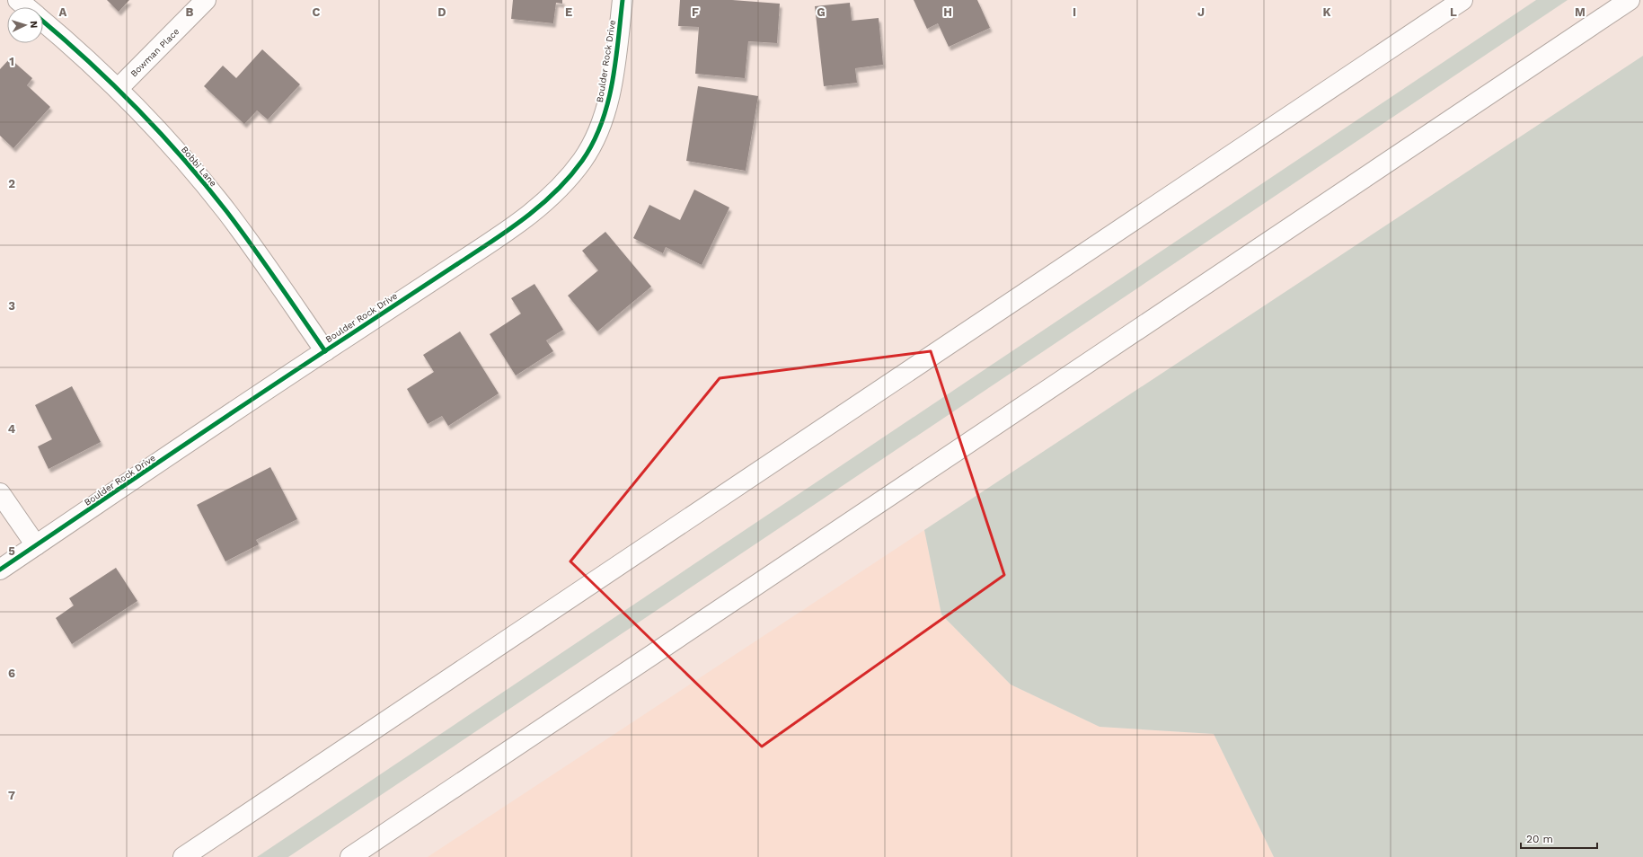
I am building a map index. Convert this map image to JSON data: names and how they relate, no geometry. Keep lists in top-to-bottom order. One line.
{"streets":{"main road":["Bowman Place","Boulder Rock Drive","Bobbi Lane"]},"crossings":[["Bowman Place","Bobbi Lane"],["Boulder Rock Drive","Bobbi Lane"]],"scale_bar":"20 m","north":"right","grid":{"columns":["A","B","C","D","E","F","G","H","I","J","K","L","M"],"rows":["1","2","3","4","5","6","7"]}}
